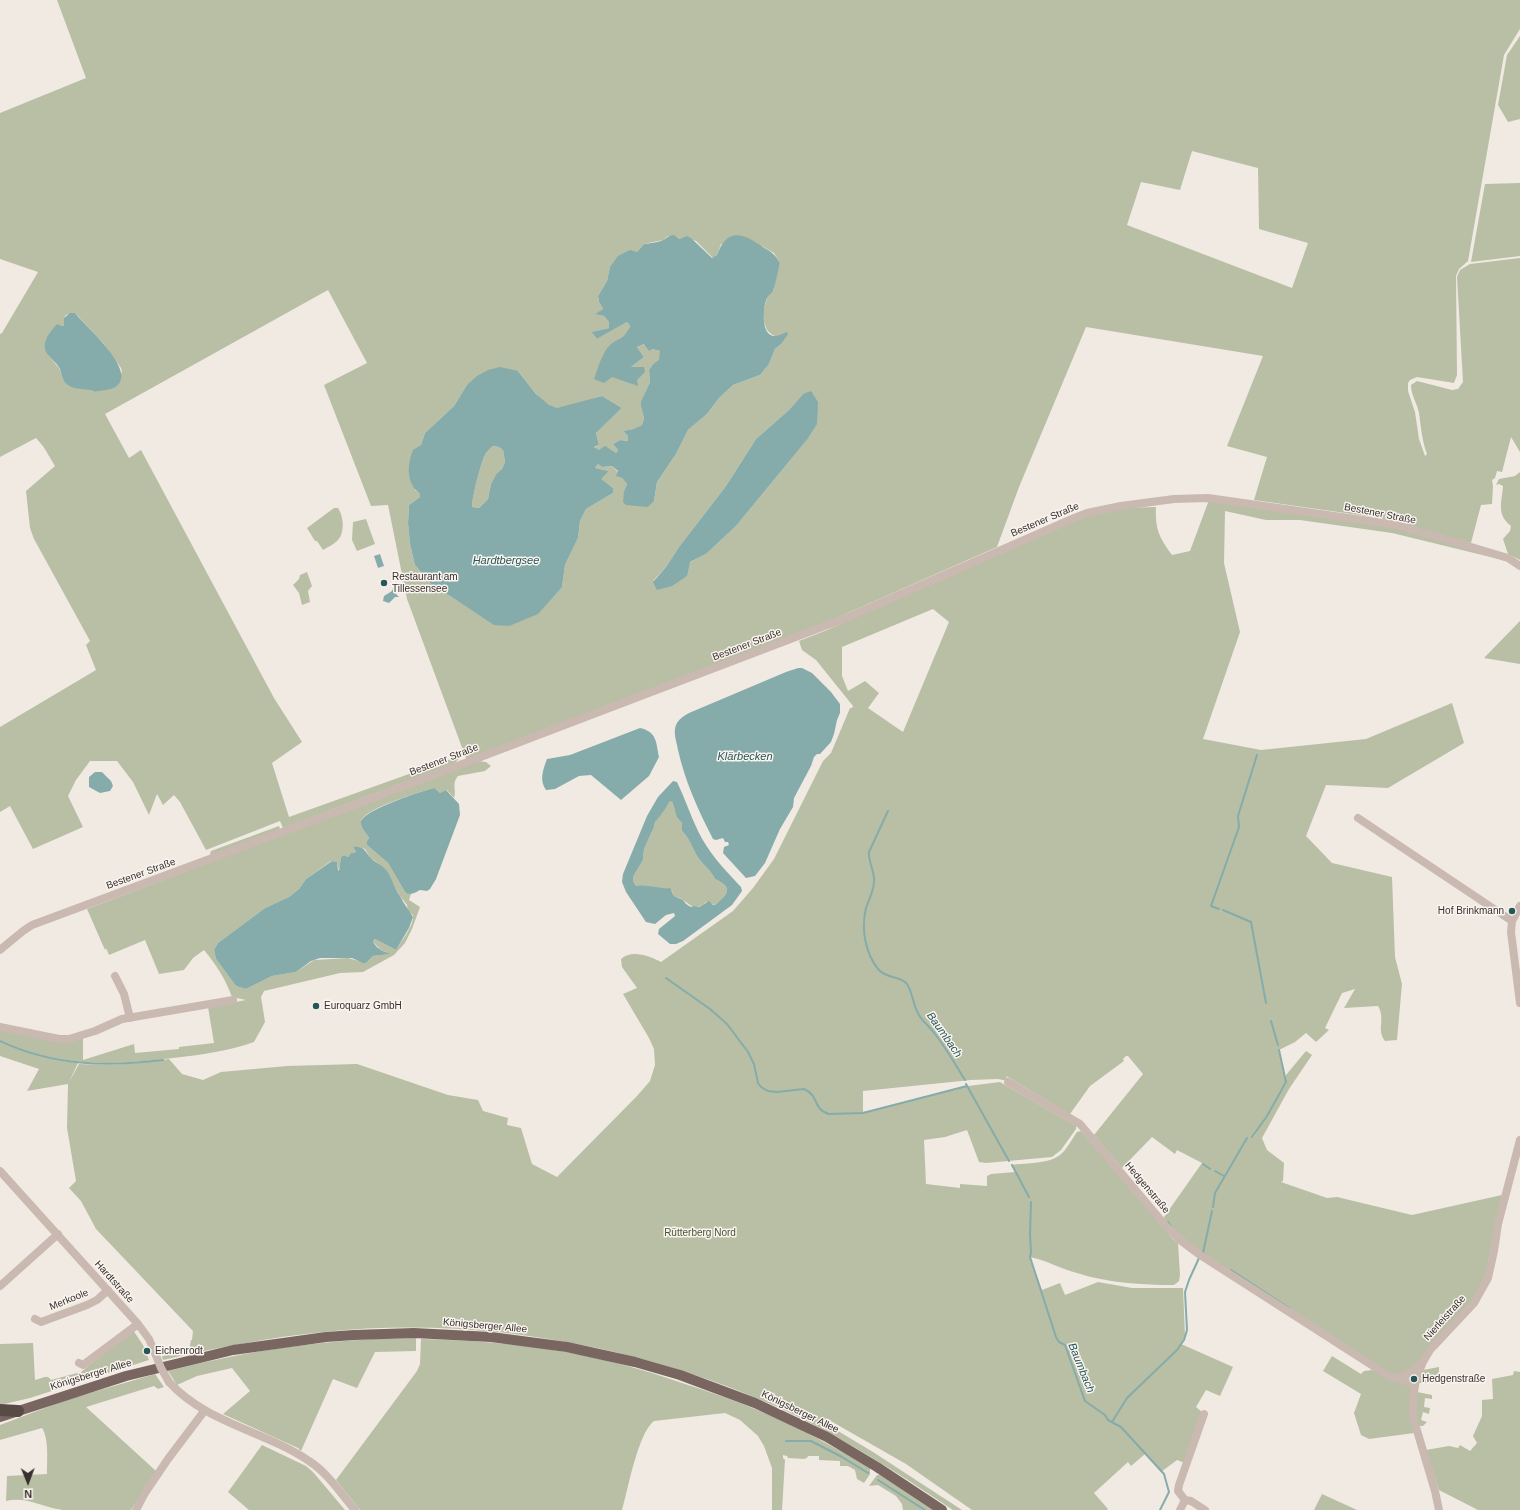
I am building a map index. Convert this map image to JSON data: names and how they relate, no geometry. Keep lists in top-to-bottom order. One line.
{"streets":{"main road":["Königsberger Allee"],"street":["Bestener Straße","Hedgenstraße","Hardtstraße","Merkoole","Nierleistraße"]},"crossings":[["Hedgenstraße","Nierleistraße"],["Hardtstraße","Merkoole"]],"water":["Hardtbergsee","Klärbecken","Baumbach"],"parks":["Rütterberg Nord"],"places":["Restaurant am Tillessensee","Hof Brinkmann","Euroquarz GmbH","Eichenrodt","Hedgenstraße"],"north":"bottom"}
